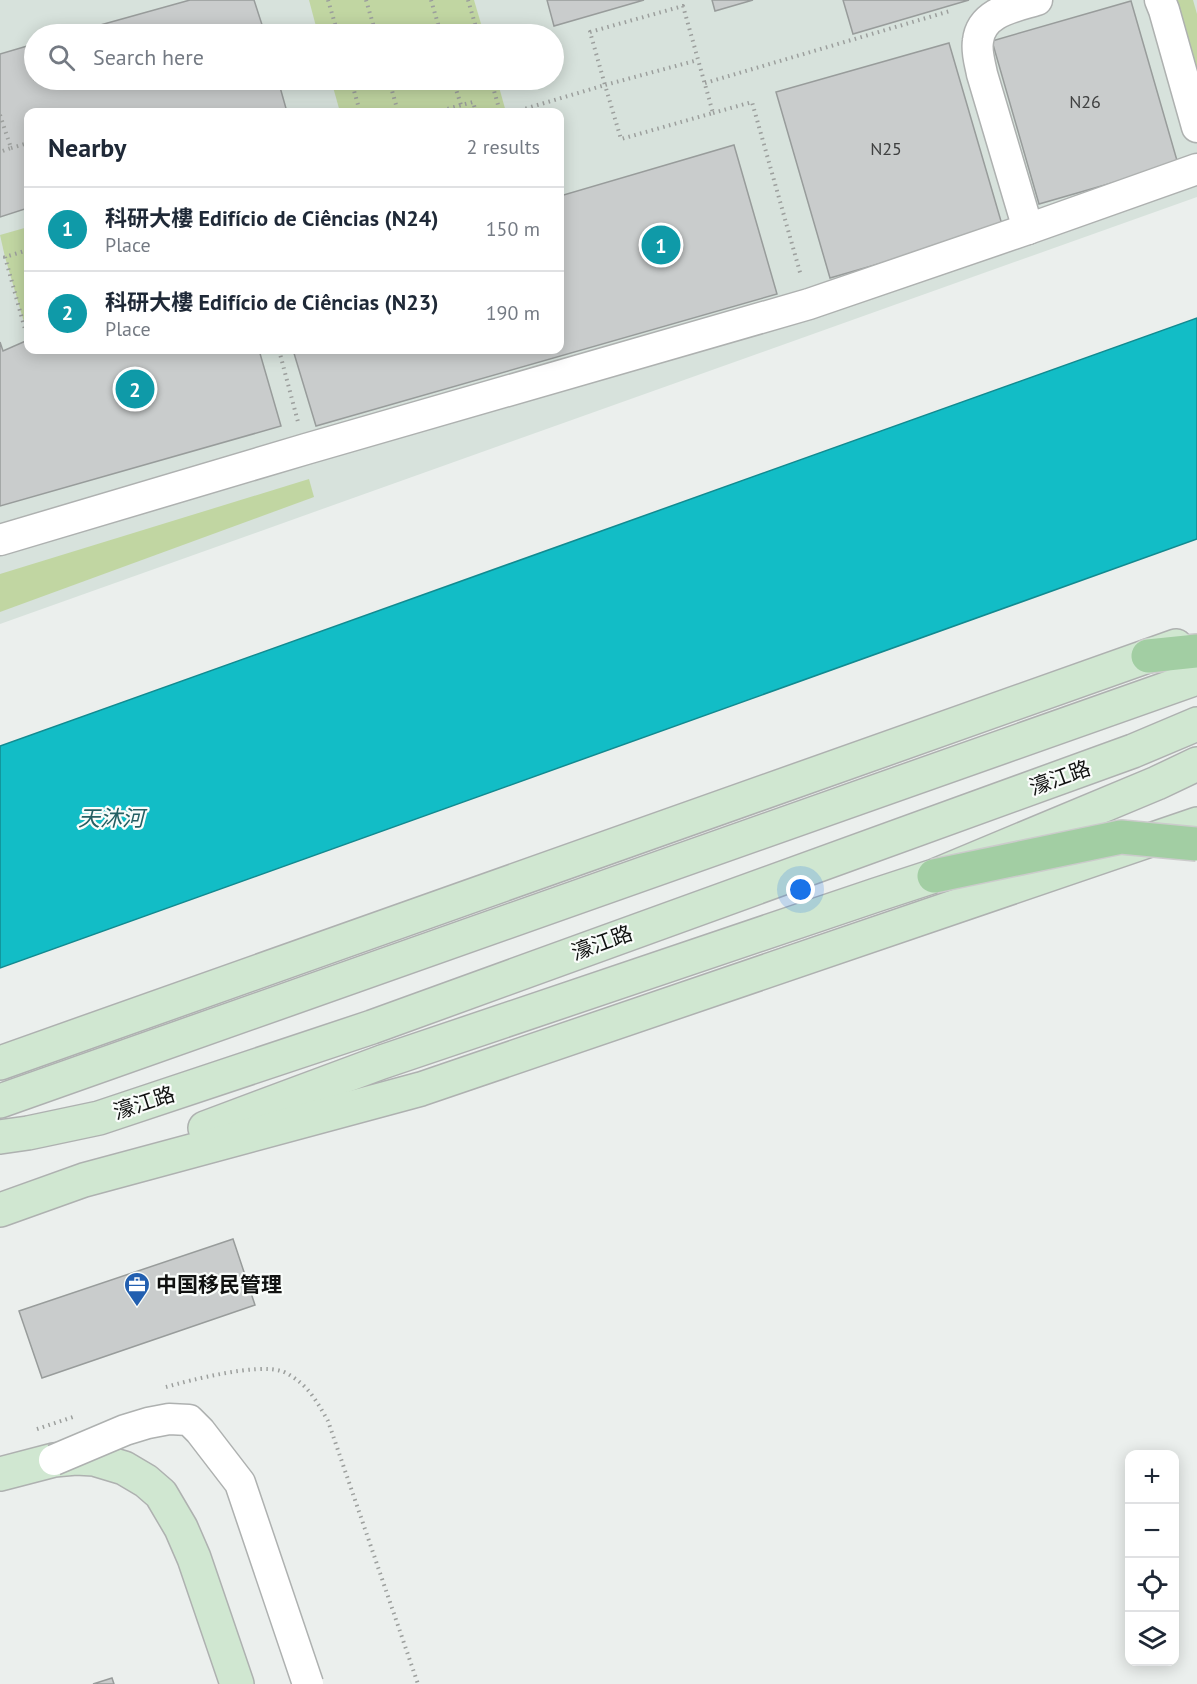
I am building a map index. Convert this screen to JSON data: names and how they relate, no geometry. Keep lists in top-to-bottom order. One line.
{"streets":{"main road":["濠江路"]},"water":["天沐河"],"places":{"office":["中国移民管理"]},"house_numbers":["N26","N25"],"page":{"search":"Search here","heading":["Nearby","2 results"],"list":[{"mark":"1","name":"科研大樓 Edifício de Ciências (N24)","note":"Place","value":"150 m"},{"mark":"2","name":"科研大樓 Edifício de Ciências (N23)","note":"Place","value":"190 m"}],"pins":["1","2"],"map_buttons":["+","−"]}}
